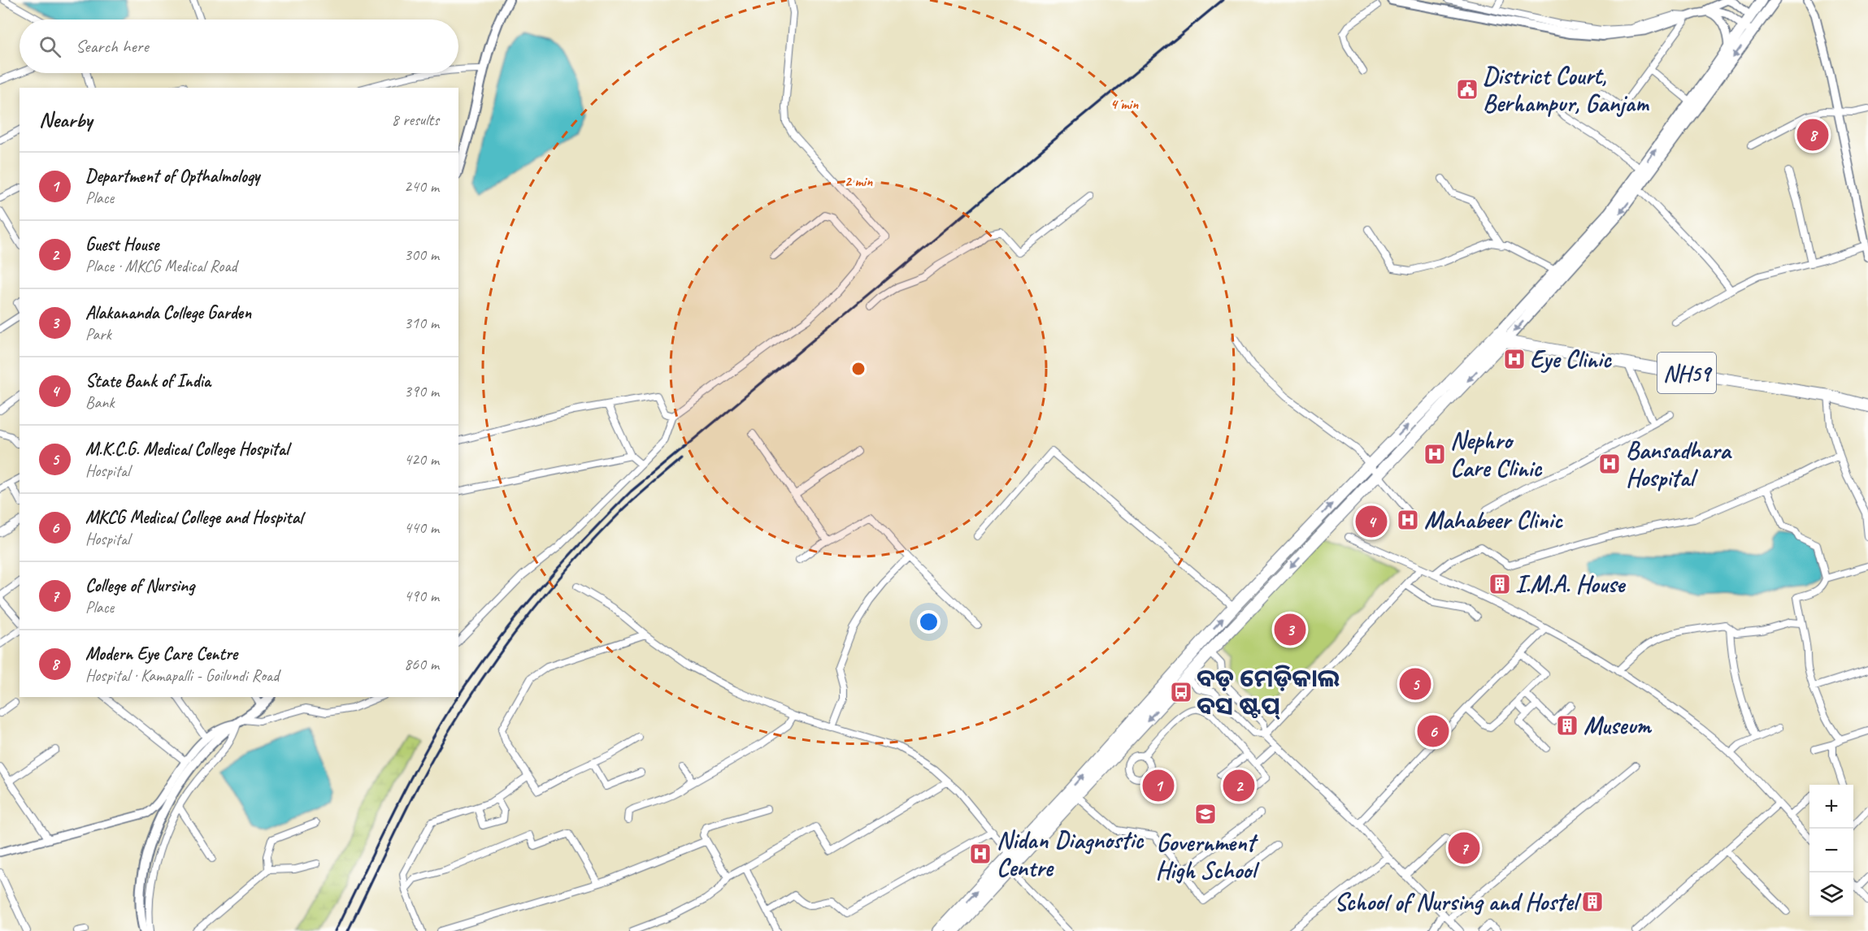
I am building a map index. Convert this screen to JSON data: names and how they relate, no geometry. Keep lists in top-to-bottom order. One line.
{"streets":{"highway":["NH59"]},"places":{"public building":["District Court, Berhampur, Ganjam"],"hospital":["Eye Clinic","Nephro Care Clinic","Bansadhara Hospital","Mahabeer Clinic","Nidan Diagnostic Centre"],"building":["I.M.A. House","Museum","School of Nursing and Hostel"],"bus stop":["ବଡ଼ ମେଡ଼ିକାଲ ବସ ଷ୍ଟପ୍"],"school or university":["Government High School"]},"page":{"search":"Search here","heading":["Nearby","8 results"],"pins":["8","4","3","5","6","1","2","7"],"list":[{"mark":"1","name":"Department of Opthalmology","note":"Place","value":"240 m"},{"mark":"2","name":"Guest House","note":"Place · MKCG Medical Road","value":"300 m"},{"mark":"3","name":"Alakananda College Garden","note":"Park","value":"310 m"},{"mark":"4","name":"State Bank of India","note":"Bank","value":"390 m"},{"mark":"5","name":"M.K.C.G. Medical College Hospital","note":"Hospital","value":"420 m"},{"mark":"6","name":"MKCG Medical College and Hospital","note":"Hospital","value":"440 m"},{"mark":"7","name":"College of Nursing","note":"Place","value":"490 m"},{"mark":"8","name":"Modern Eye Care Centre","note":"Hospital · Kamapalli - Goilundi Road","value":"860 m"}],"map_buttons":["+","−"]},"rings":["4 min","2 min"]}
